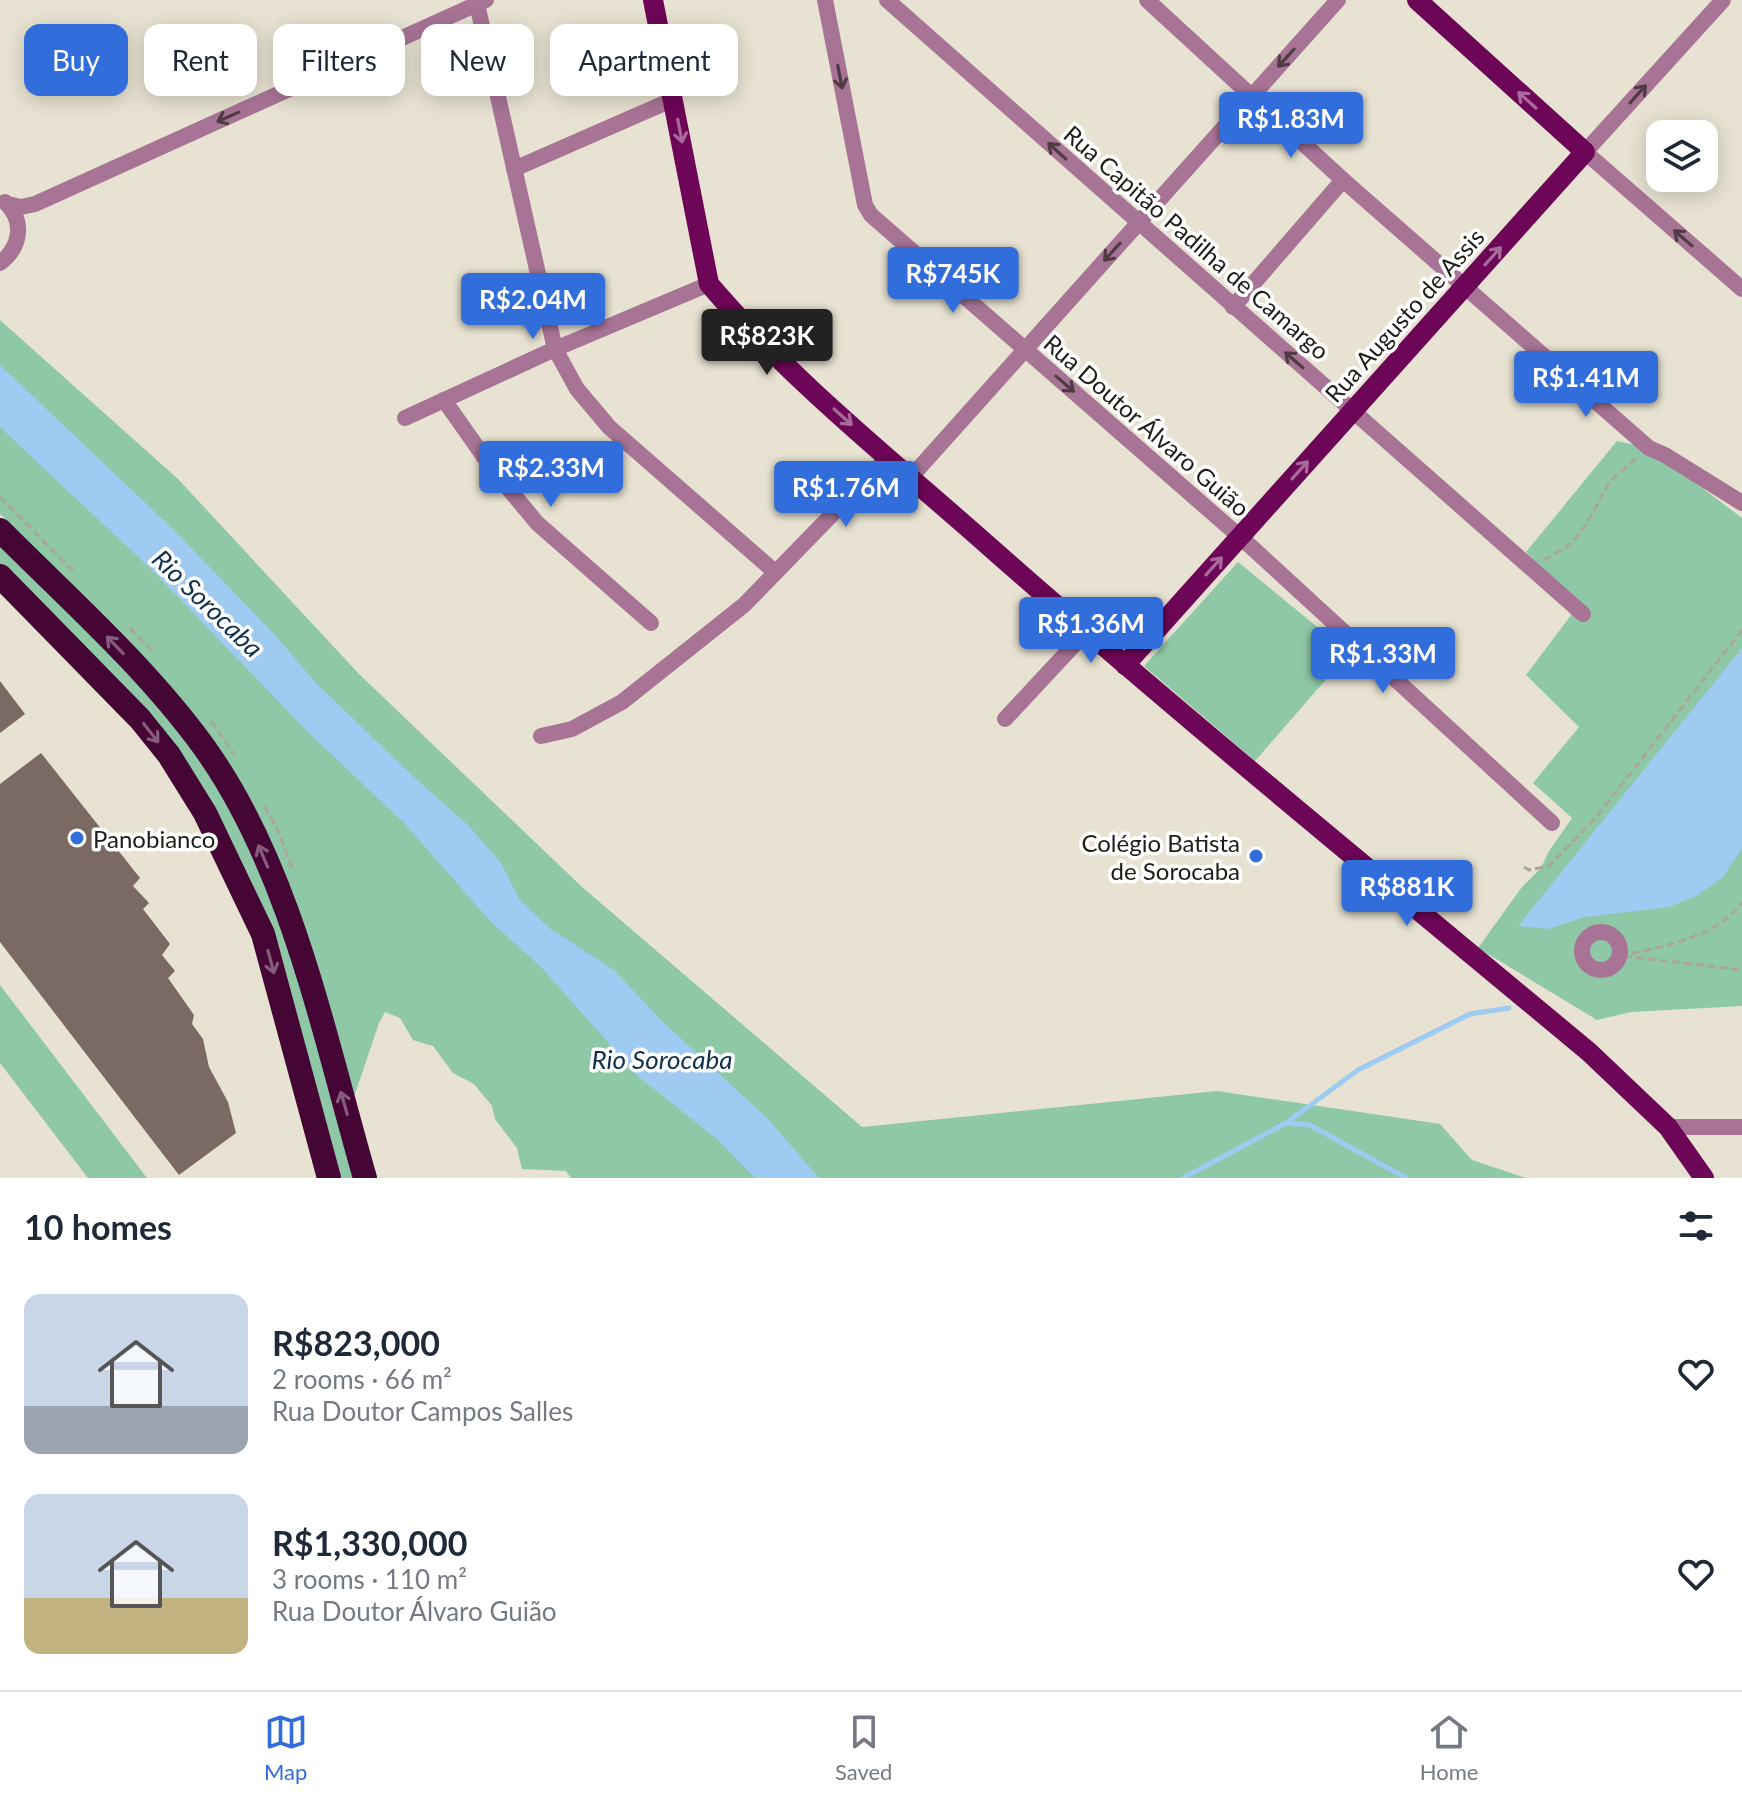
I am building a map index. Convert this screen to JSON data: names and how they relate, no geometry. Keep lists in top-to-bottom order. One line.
{"streets":{"main road":["Rua Augusto de Assis"],"street":["Rua Capitão Padilha de Camargo","Rua Doutor Álvaro Guião"]},"crossings":[["Rua Capitão Padilha de Camargo","Rua Augusto de Assis"],["Rua Augusto de Assis","Rua Doutor Álvaro Guião"]],"one_way":["Rua Capitão Padilha de Camargo","Rua Augusto de Assis","Rua Doutor Álvaro Guião"],"water":["Rio Sorocaba"],"places":["Panobianco","Colégio Batista de Sorocaba"],"page":{"chip":["Buy","Rent","Filters","New","Apartment"],"price":["R$1.83M","R$745K","R$2.04M","R$823K","R$1.41M","R$2.33M","R$1.76M","R$1.36M","R$1.33M","R$881K"],"heading":"10 homes","list":[{"name":"R$823,000","note":"2 rooms · 66 m² · Rua Doutor Campos Salles"},{"name":"R$1,330,000","note":"3 rooms · 110 m² · Rua Doutor Álvaro Guião"}],"tabs":["Map","Saved","Home"]}}
